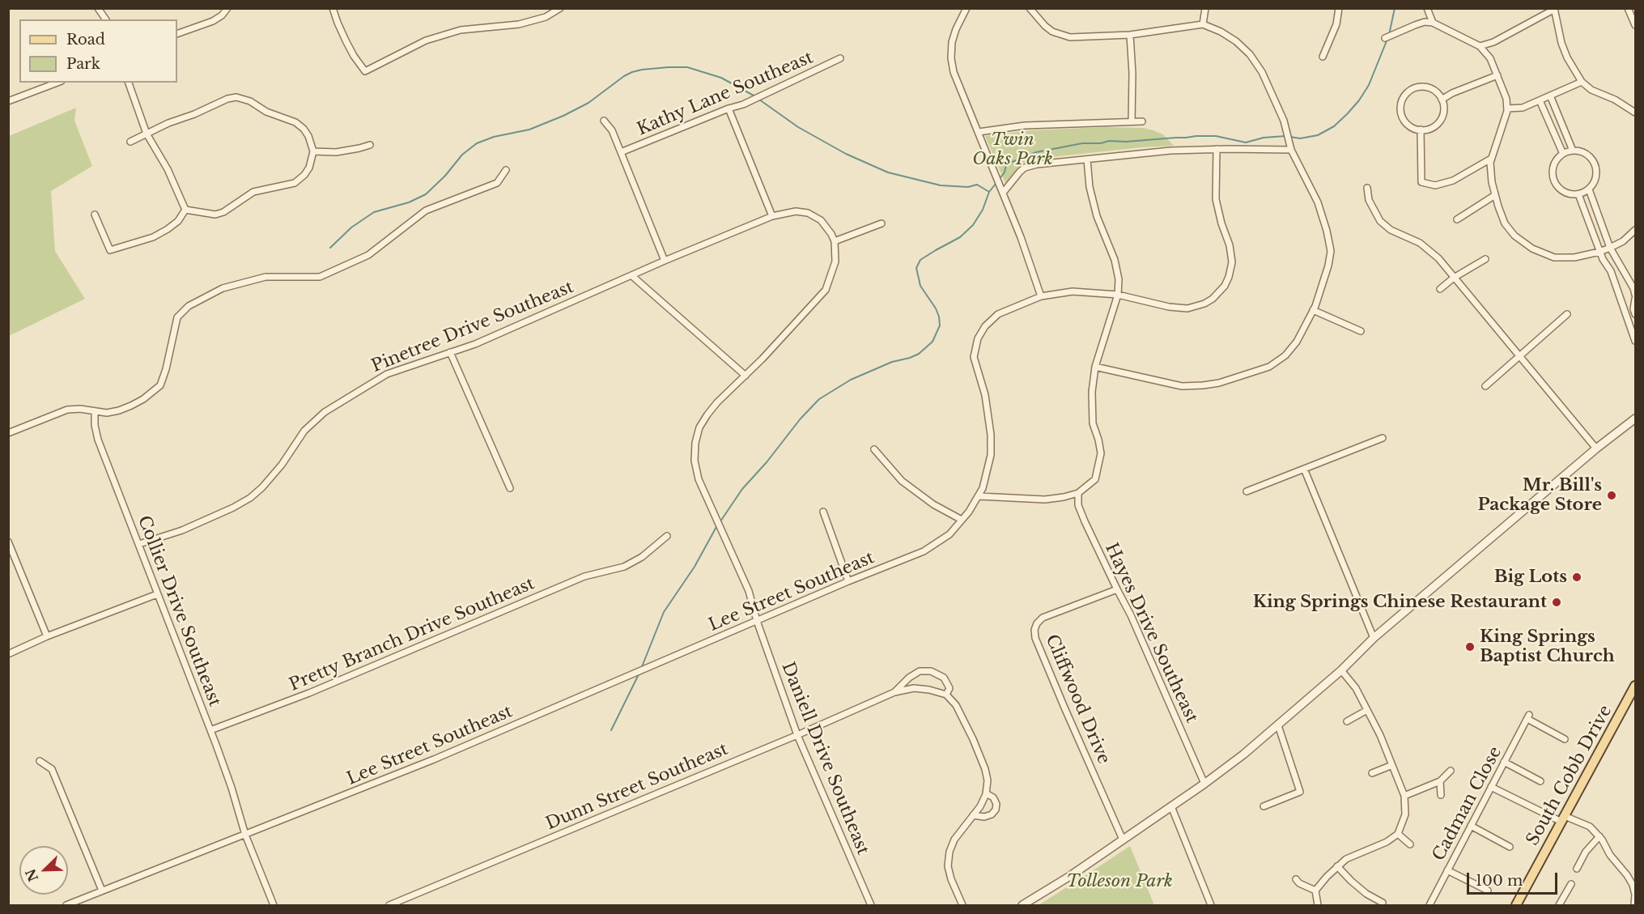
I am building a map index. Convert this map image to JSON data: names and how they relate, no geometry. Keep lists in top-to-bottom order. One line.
{"streets":{"main road":["South Cobb Drive"],"street":["Kathy Lane Southeast","Pinetree Drive Southeast","Lee Street Southeast","Collier Drive Southeast","Hayes Drive Southeast","Pretty Branch Drive Southeast","Cliffwood Drive","Daniell Drive Southeast","Dunn Street Southeast","Cadman Close"]},"crossings":[["Pinetree Drive Southeast","Collier Drive Southeast"],["Pinetree Drive Southeast","Daniell Drive Southeast"],["Lee Street Southeast","Collier Drive Southeast"],["Lee Street Southeast","Daniell Drive Southeast"],["Collier Drive Southeast","Pretty Branch Drive Southeast"],["Hayes Drive Southeast","Cliffwood Drive"],["Daniell Drive Southeast","Dunn Street Southeast"]],"parks":["Twin Oaks Park","Tolleson Park"],"places":["Mr. Bill's Package Store","Big Lots","King Springs Chinese Restaurant","King Springs Baptist Church"],"legend":["Road","Park"],"scale_bar":"100 m","north":"bottom left"}
